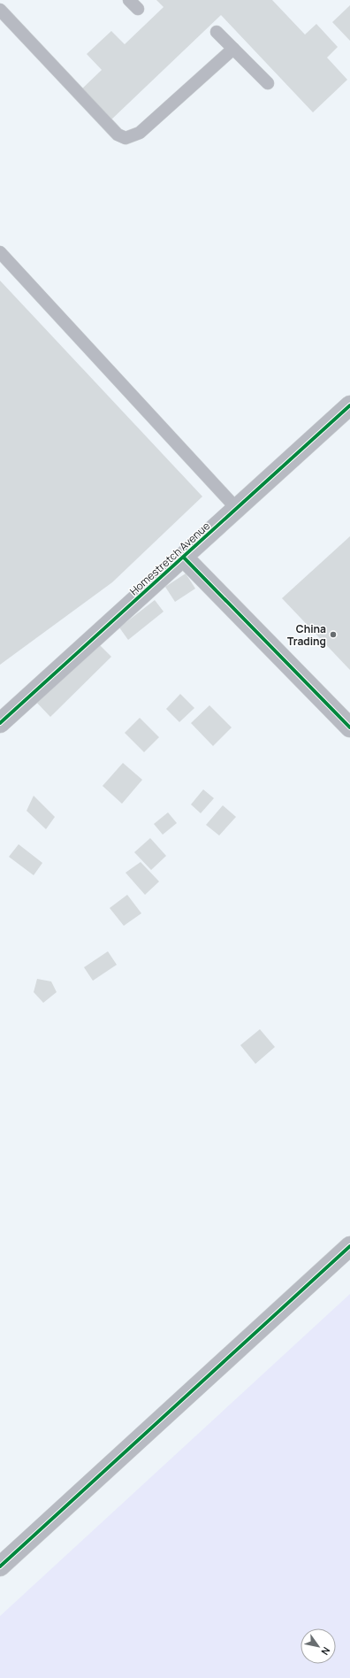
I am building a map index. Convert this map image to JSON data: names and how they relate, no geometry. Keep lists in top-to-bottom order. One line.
{"streets":{"street":["Homestretch Avenue"]},"places":["China Trading"],"north":"bottom right"}
